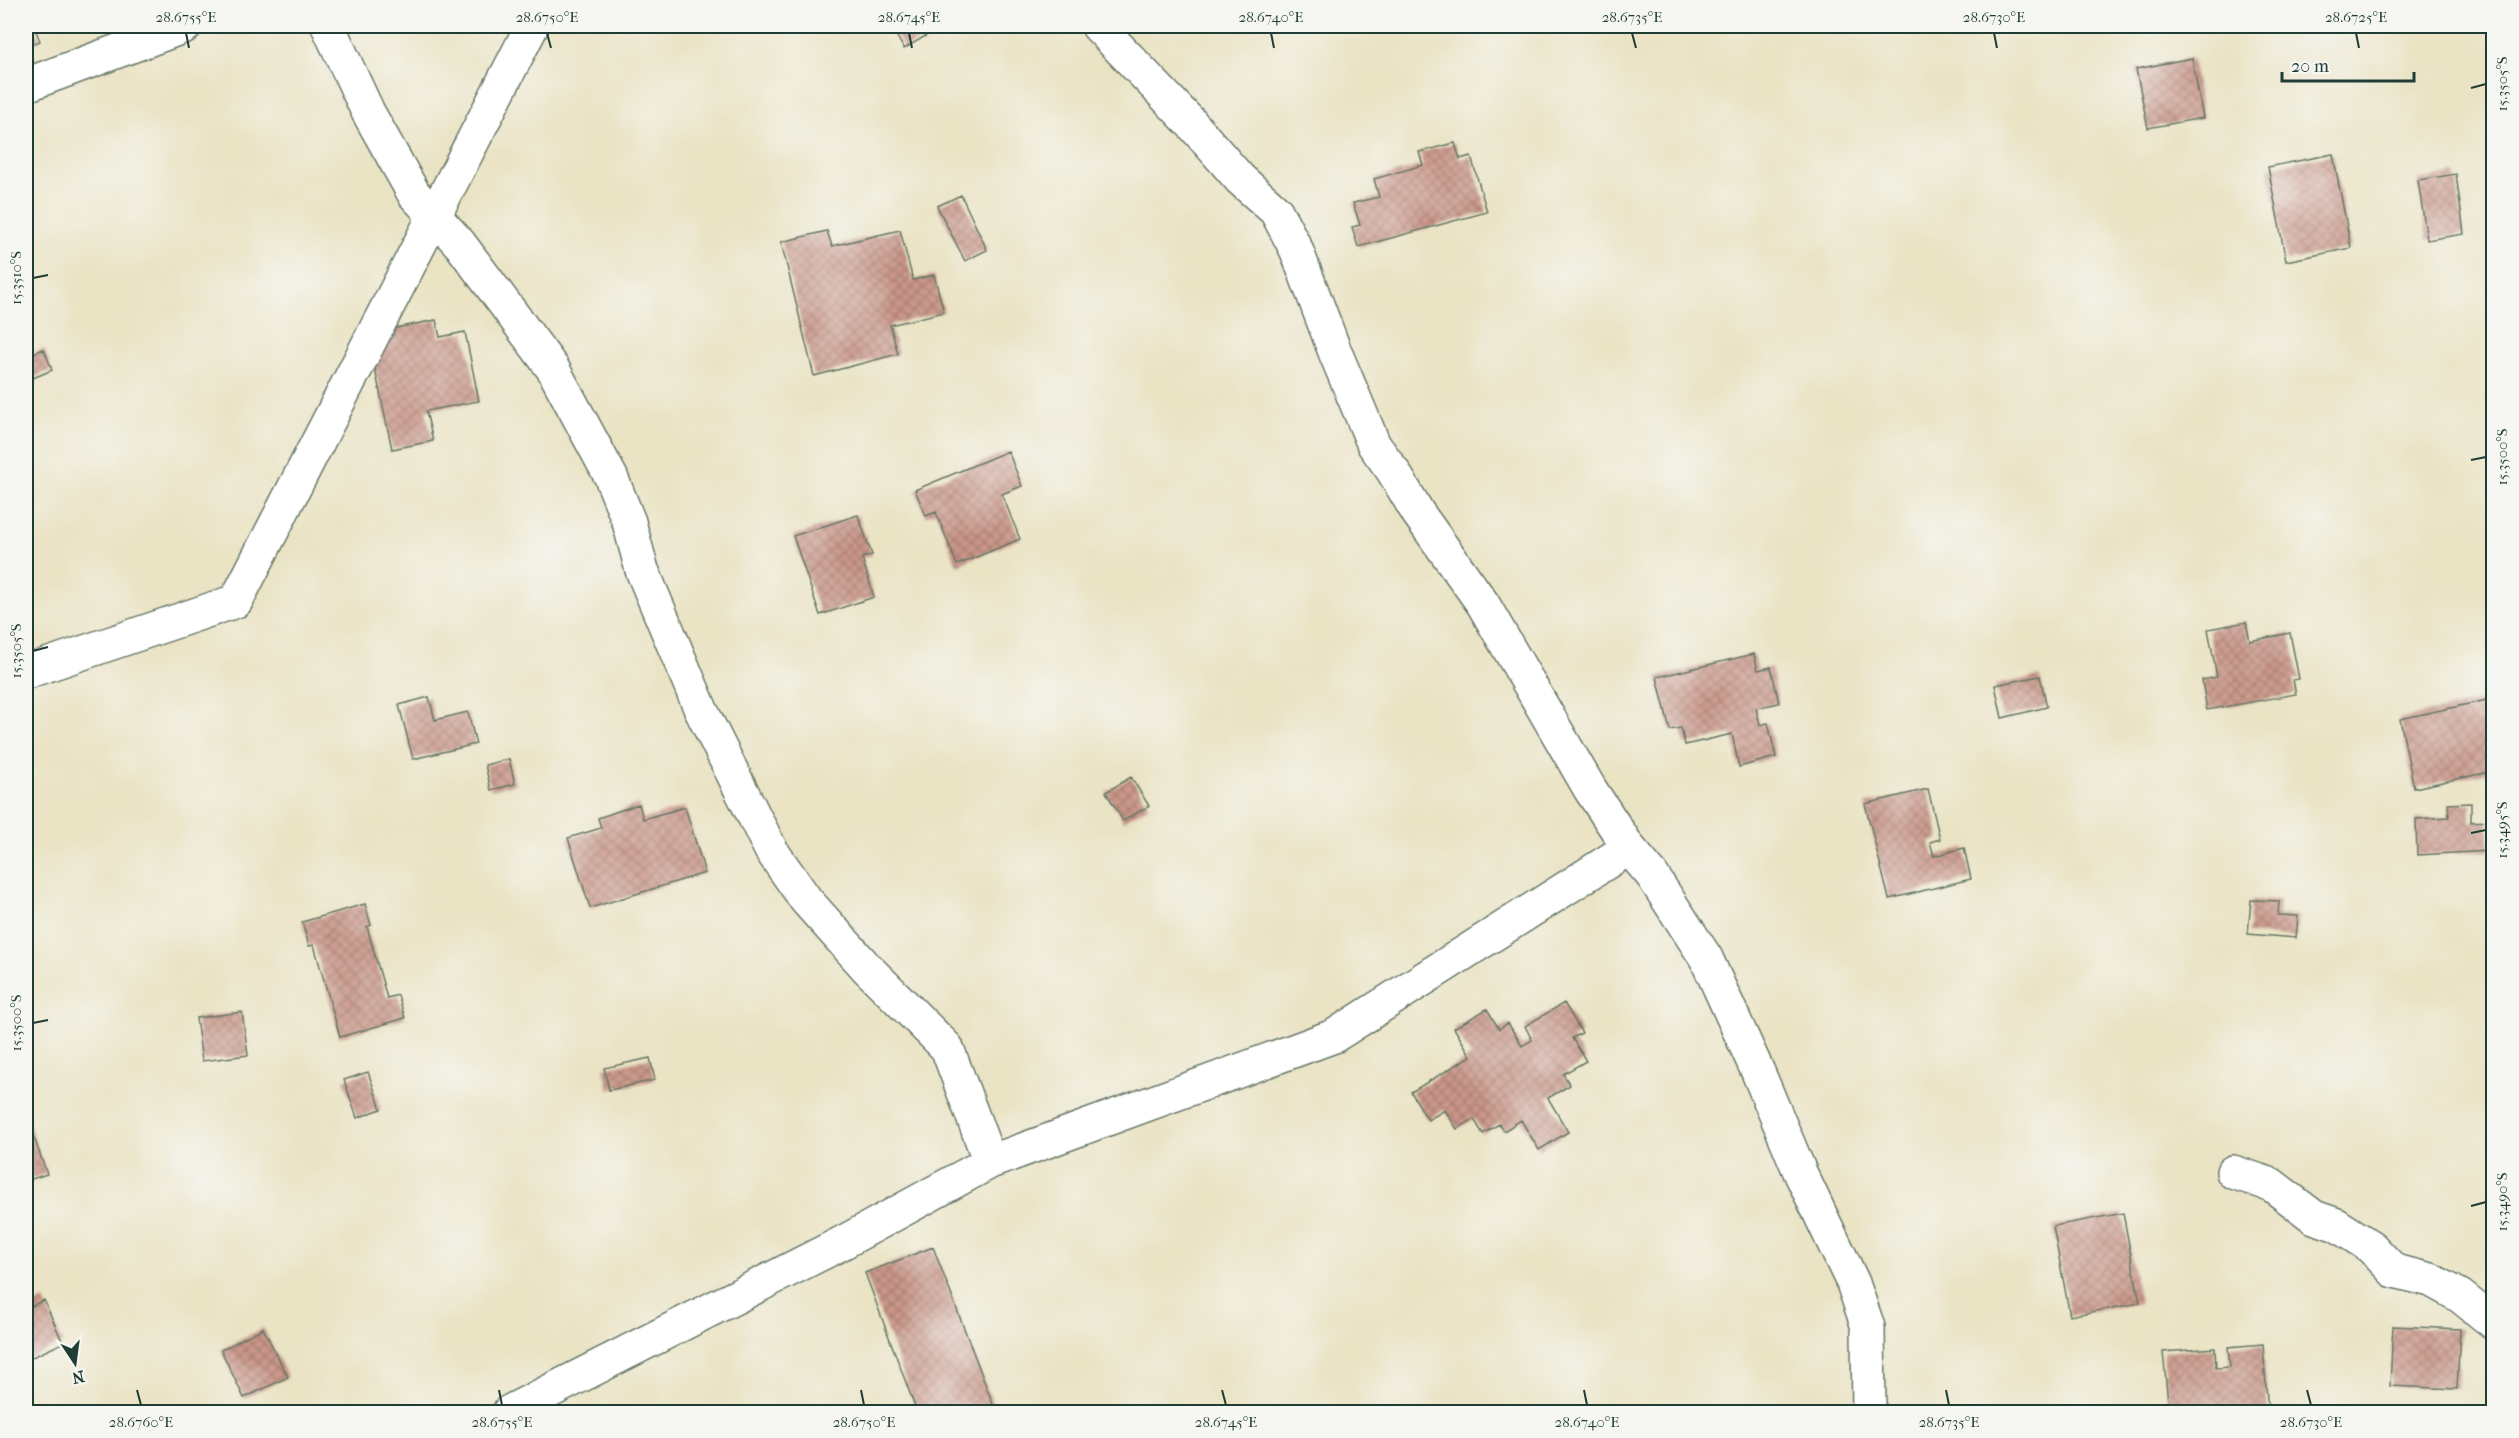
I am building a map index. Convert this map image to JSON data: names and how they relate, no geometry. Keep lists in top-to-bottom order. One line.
{"scale_bar":"20 m","north":"bottom","coordinates":["28.6755°E","28.6750°E","28.6745°E","28.6740°E","28.6735°E","28.6730°E","28.6725°E","15.3505°S","15.3510°S","15.3500°S","15.3495°S","15.3490°S","28.6760°E"]}
